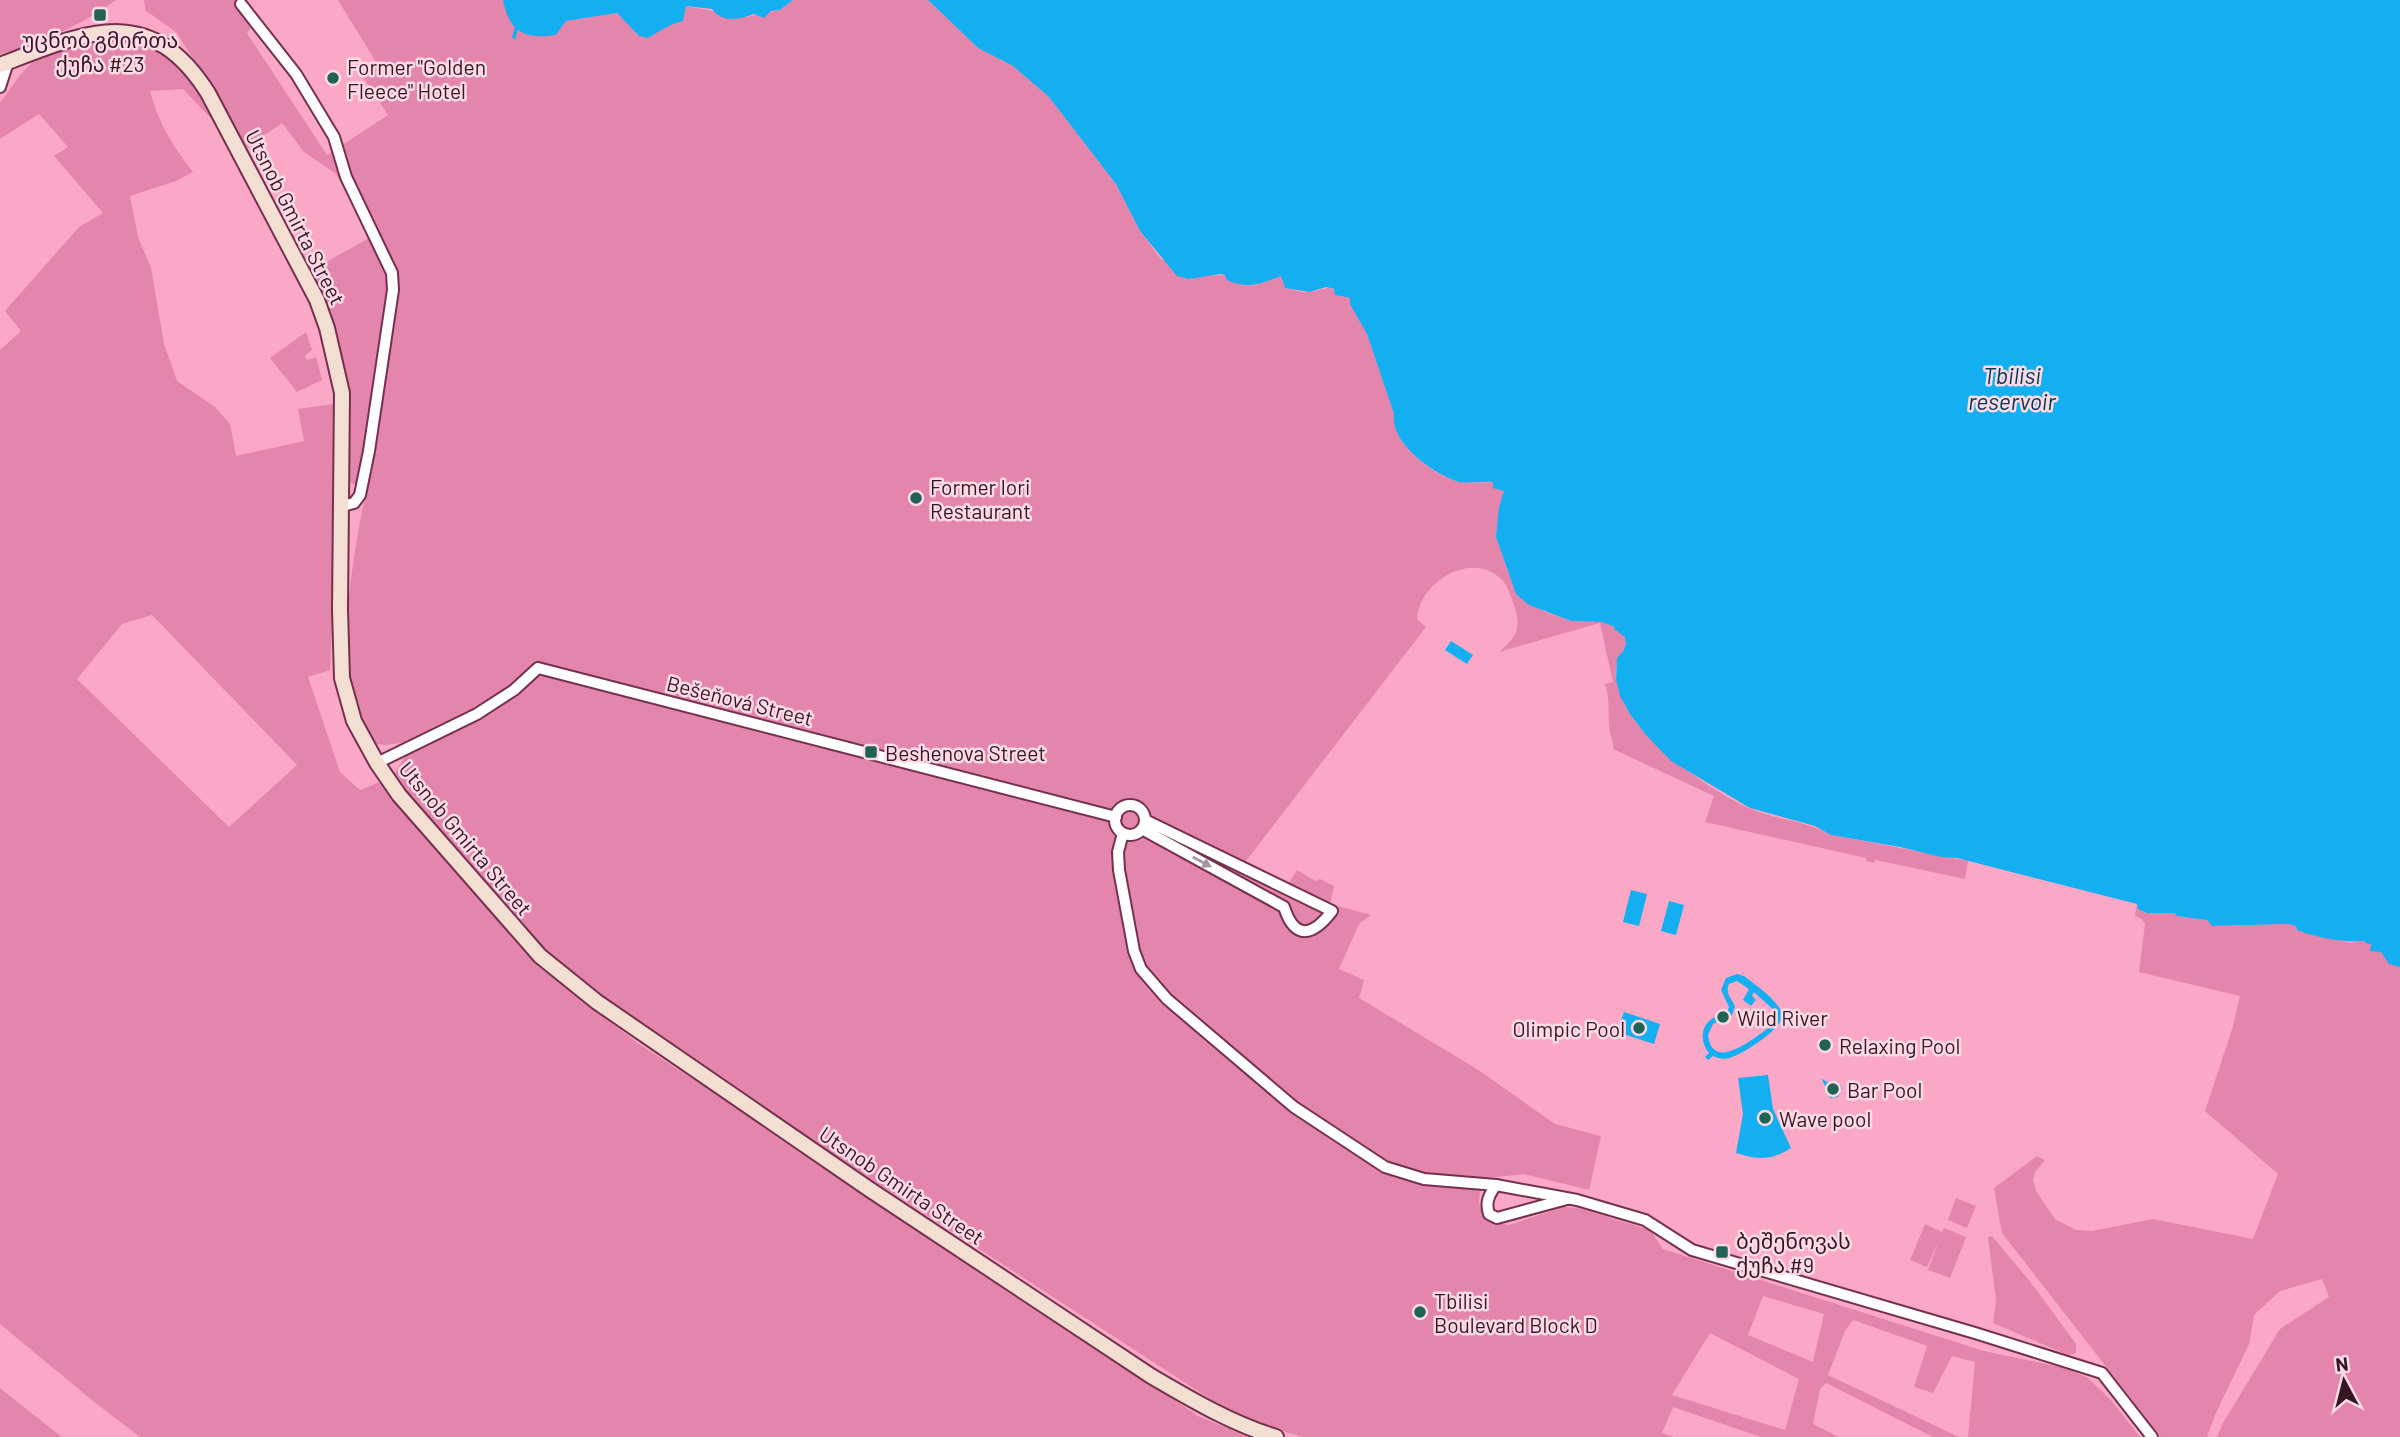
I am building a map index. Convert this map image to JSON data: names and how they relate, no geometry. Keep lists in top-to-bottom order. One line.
{"streets":{"main road":["Utsnob Gmirta Street"],"street":["Bešeňová Street"]},"crossings":[["Utsnob Gmirta Street","Bešeňová Street"]],"water":["Tbilisi reservoir"],"places":{"transit":["უცნობ გმირთა ქუჩა #23","Beshenova Street","ბეშენოვას ქუჩა #9"],"other":["Former \"Golden Fleece\" Hotel","Former Iori Restaurant","Wild River","Olimpic Pool","Relaxing Pool","Bar Pool","Wave pool","Tbilisi Boulevard Block D"]},"north":"top"}
